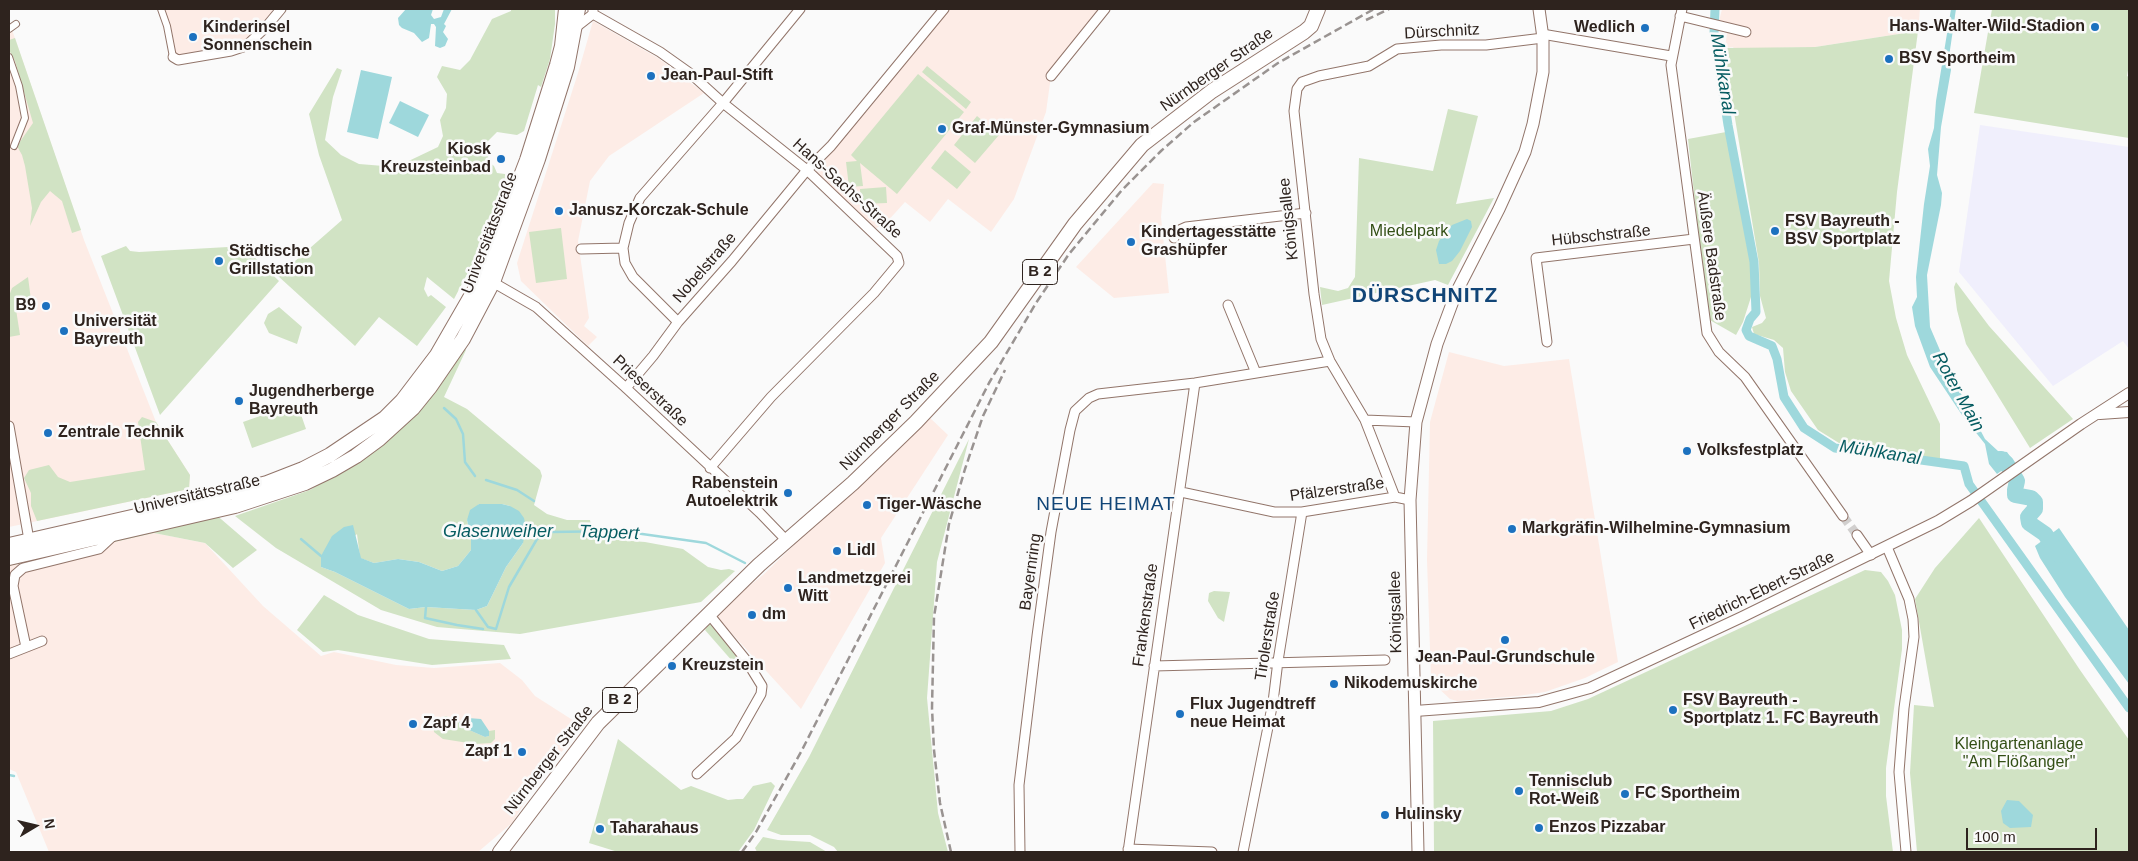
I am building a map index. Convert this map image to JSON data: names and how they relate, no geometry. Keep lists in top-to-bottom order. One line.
{"streets":{"main road":["Nürnberger Straße","Königsallee","Universitätsstraße","B 2"],"street":["Dürschnitz","Hans-Sachs-Straße","Hübschstraße","Äußere Badstraße","Nobelstraße","Prieserstraße","Pfälzerstraße","Bayernring","Friedrich-Ebert-Straße","Frankenstraße","Tirolerstraße"]},"crossings":[["Dürschnitz","Königsallee"],["Dürschnitz","Äußere Badstraße"],["Nürnberger Straße","Prieserstraße"],["Hans-Sachs-Straße","Nobelstraße"],["Hans-Sachs-Straße","Prieserstraße"],["Königsallee","Pfälzerstraße"],["Königsallee","Bayernring"],["Königsallee","Friedrich-Ebert-Straße"],["Universitätsstraße","Prieserstraße"],["Hübschstraße","Äußere Badstraße"],["Nobelstraße","Prieserstraße"],["Pfälzerstraße","Frankenstraße"],["Pfälzerstraße","Tirolerstraße"],["Bayernring","Frankenstraße"]],"districts":["DÜRSCHNITZ","NEUE HEIMAT"],"water":["Mühlkanal","Roter Main","Glasenweiher","Tappert"],"parks":["Miedelpark","Kleingartenanlage \"Am Flößanger\""],"places":["Hans-Walter-Wild-Stadion","Wedlich","Kinderinsel Sonnenschein","BSV Sportheim","Jean-Paul-Stift","Graf-Münster-Gymnasium","Kiosk Kreuzsteinbad","Janusz-Korczak-Schule","FSV Bayreuth - BSV Sportplatz","Kindertagesstätte Grashüpfer","Städtische Grillstation","B9","Universität Bayreuth","Jugendherberge Bayreuth","Zentrale Technik","Volksfestplatz","Rabenstein Autoelektrik","Tiger-Wäsche","Markgräfin-Wilhelmine-Gymnasium","Lidl","Landmetzgerei Witt","dm","Jean-Paul-Grundschule","Kreuzstein","Nikodemuskirche","FSV Bayreuth - Sportplatz 1. FC Bayreuth","Flux Jugendtreff neue Heimat","Zapf 4","Zapf 1","Tennisclub Rot-Weiß","FC Sportheim","Hulinsky","Enzos Pizzabar","Taharahaus"],"scale_bar":"100 m","north":"right"}
